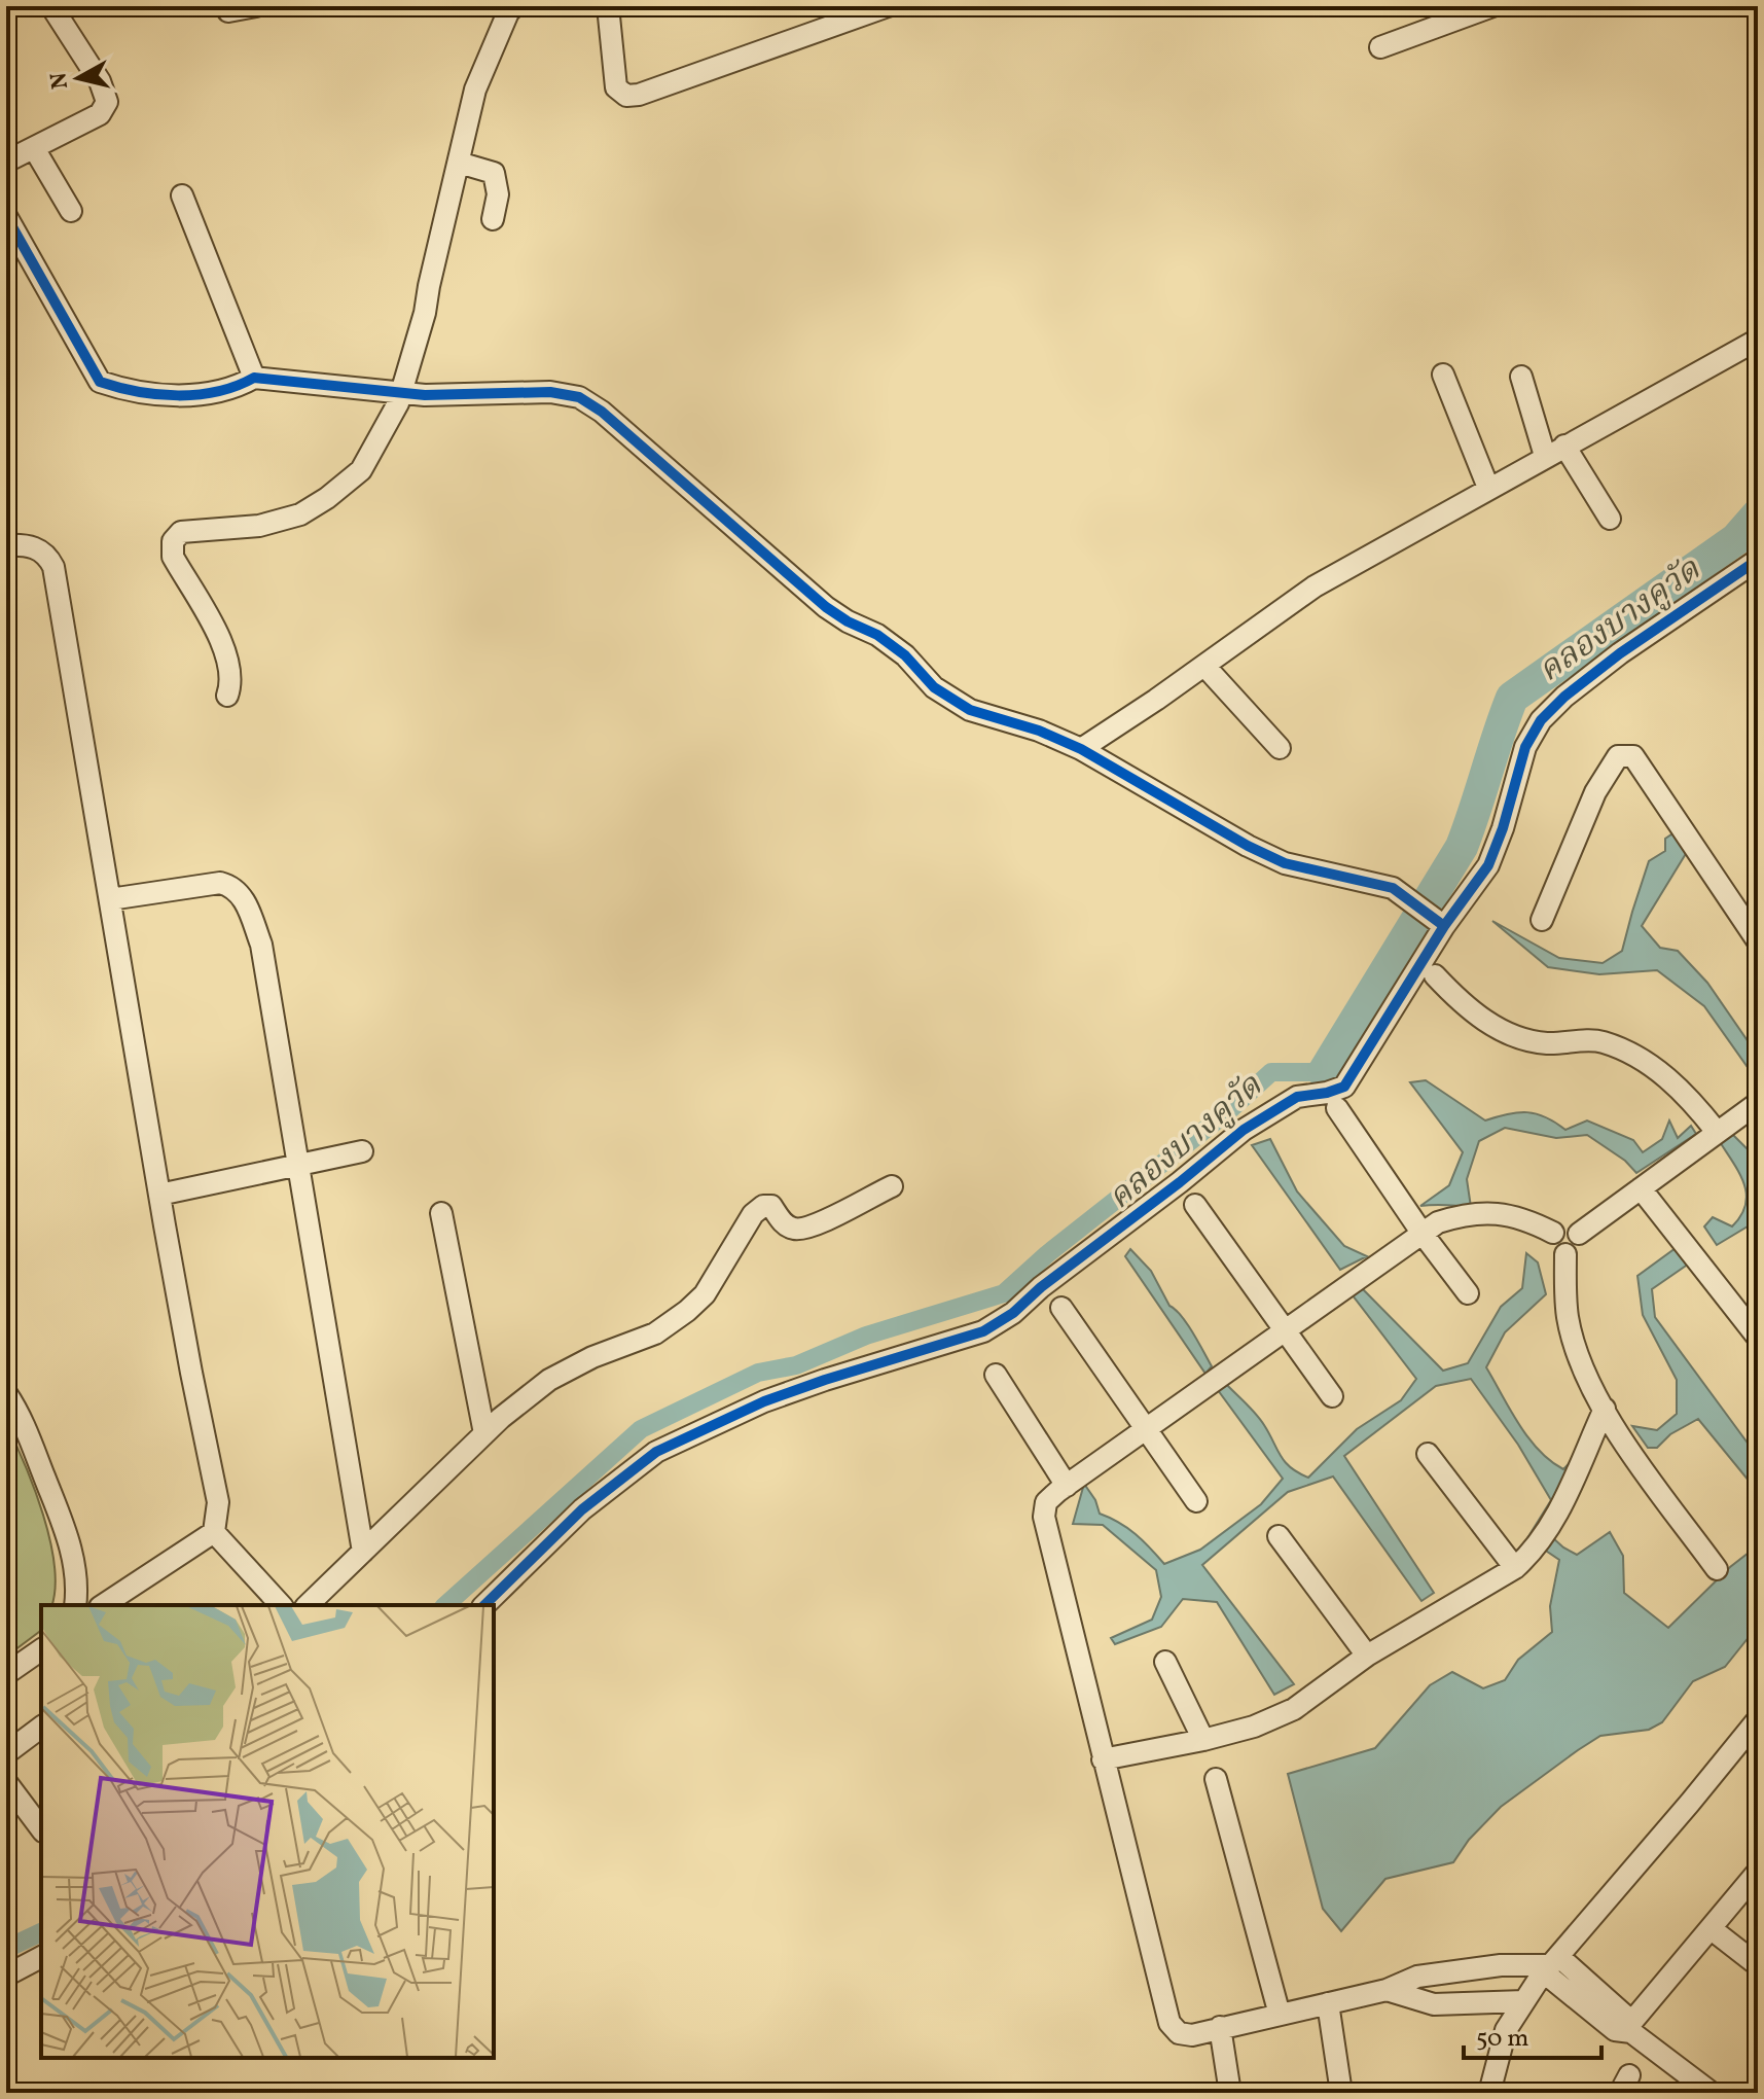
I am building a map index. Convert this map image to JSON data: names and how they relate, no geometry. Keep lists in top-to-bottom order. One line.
{"water":["คลองบางคูวัด"],"scale_bar":"50 m","north":"left"}
